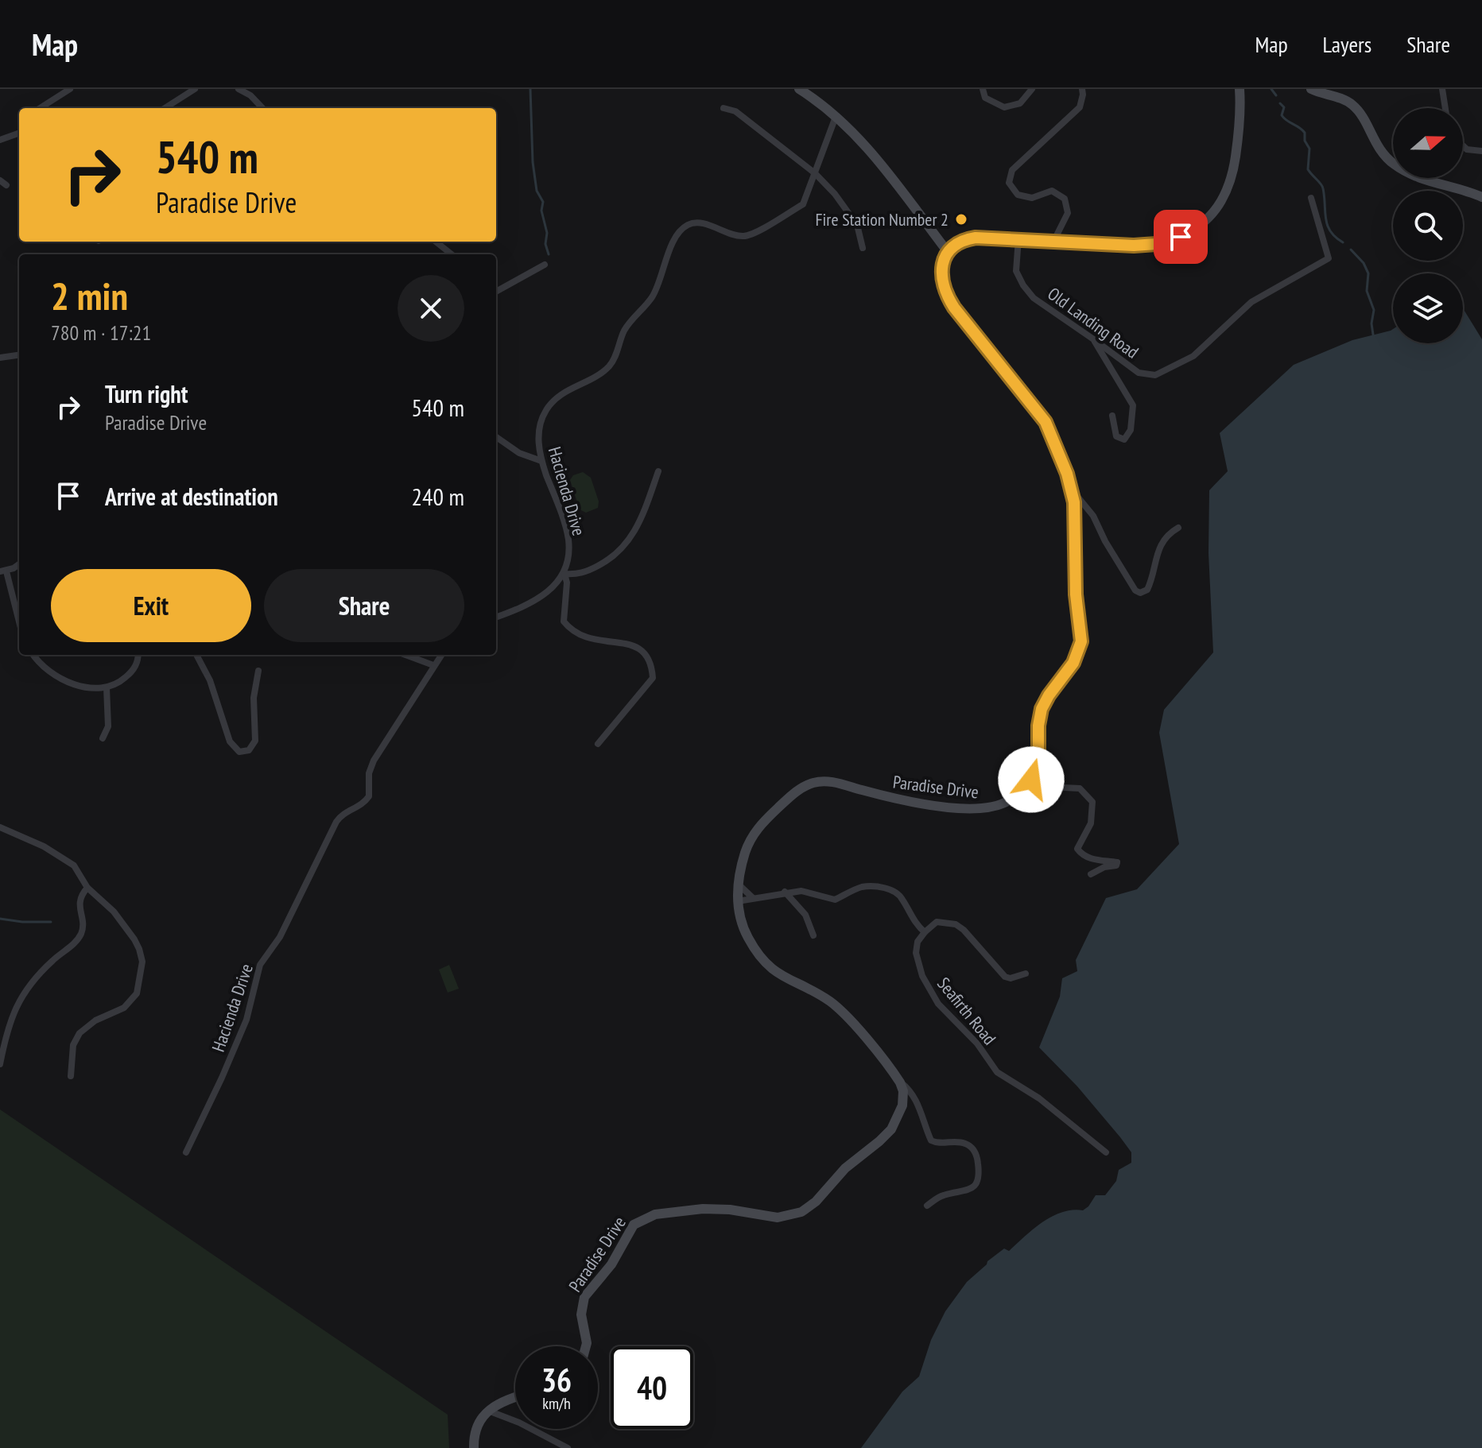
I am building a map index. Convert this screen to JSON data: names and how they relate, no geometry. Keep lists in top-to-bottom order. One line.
{"streets":{"street":["Old Landing Road","Hacienda Drive","Paradise Drive","Seafirth Road"]},"places":["Fire Station Number 2"],"north":"right","page":{"header":"Map","nav":["Map","Layers","Share"],"turn":["540 m","Paradise Drive"],"heading":["2 min","780 m · 17:21"],"list":[{"name":"Turn right","note":"Paradise Drive","value":"540 m"},{"name":"Arrive at destination","value":"240 m"}],"buttons":["Exit","Share"],"speed":"36 km/h","limit":"40"}}
